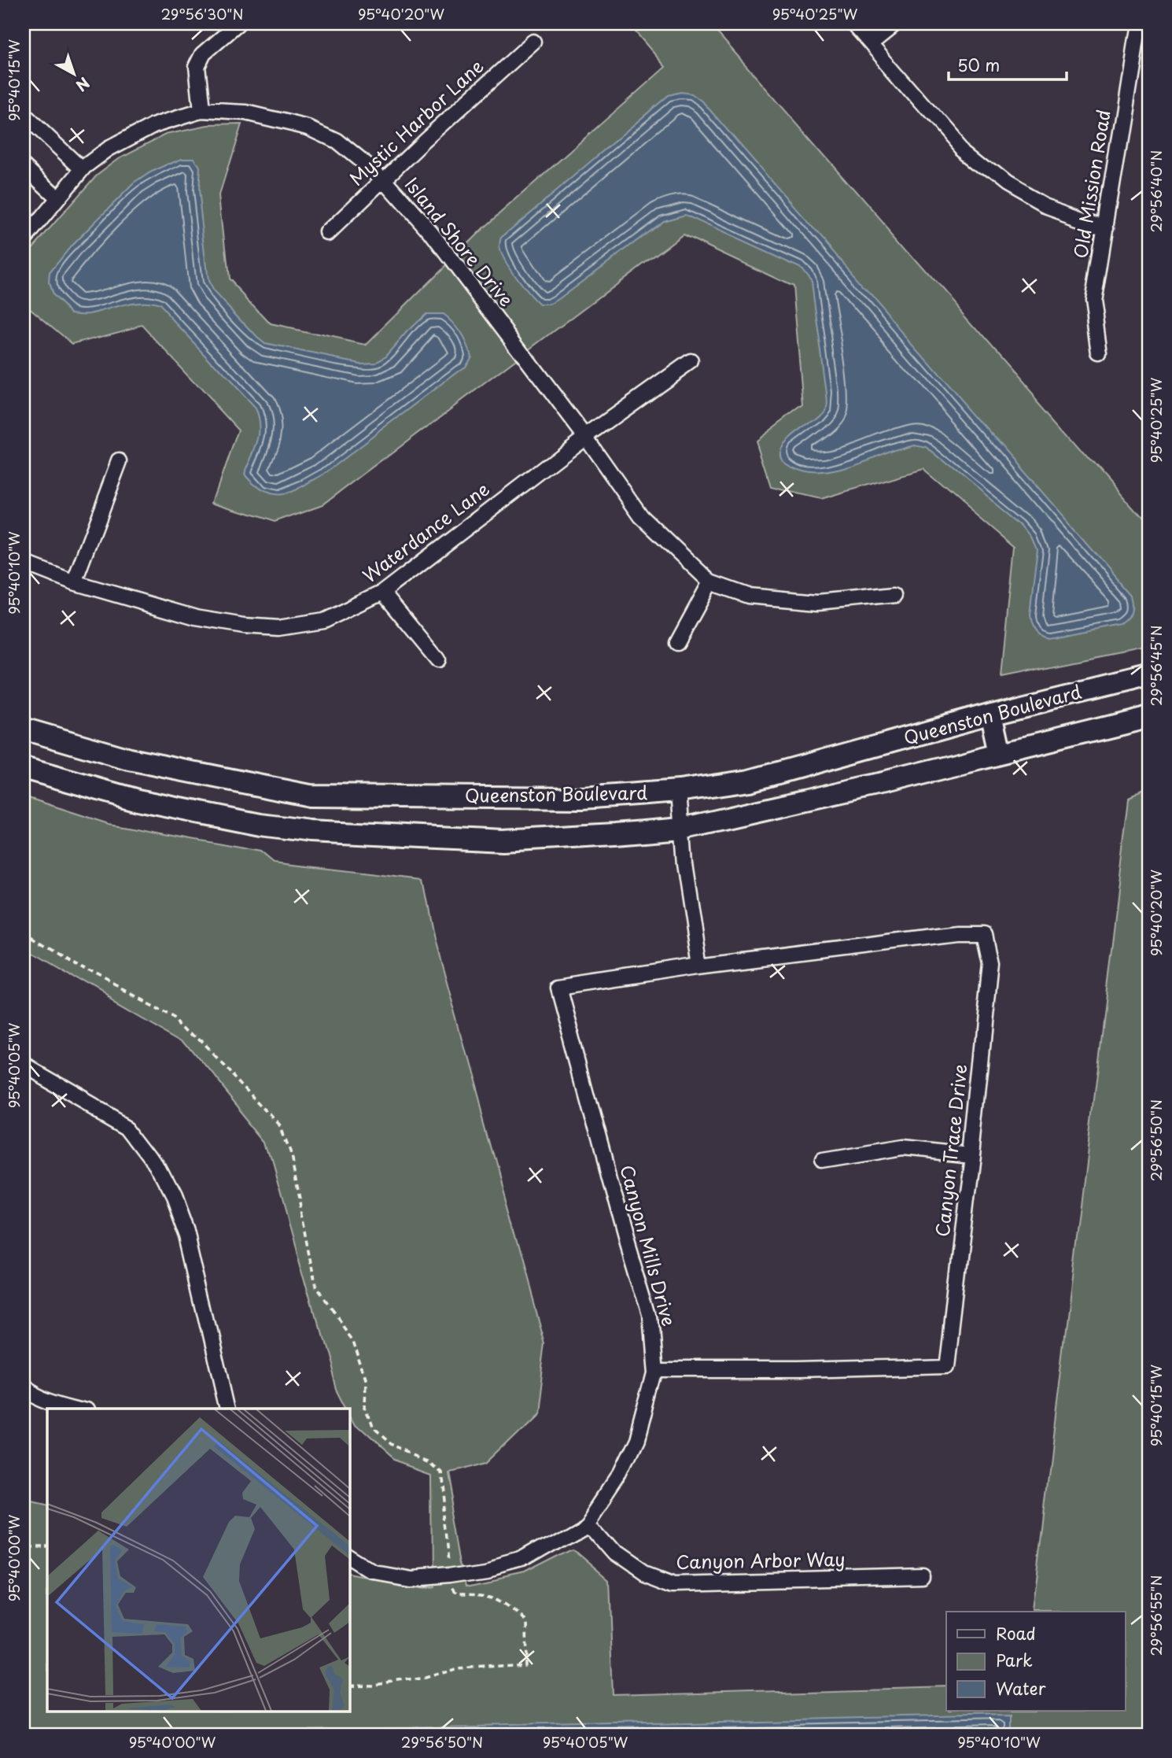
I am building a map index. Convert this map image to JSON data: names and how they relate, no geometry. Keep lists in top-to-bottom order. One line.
{"streets":{"main road":["Queenston Boulevard"],"street":["Mystic Harbor Lane","Old Mission Road","Island Shore Drive","Waterdance Lane","Canyon Trace Drive","Canyon Mills Drive","Canyon Arbor Way"]},"crossings":[["Mystic Harbor Lane","Island Shore Drive"],["Island Shore Drive","Waterdance Lane"],["Canyon Trace Drive","Canyon Mills Drive"],["Canyon Mills Drive","Canyon Arbor Way"]],"legend":["Road","Park","Water"],"scale_bar":"50 m","north":"bottom right","coordinates":["29°56'30\"N","95°40'20\"W","95°40'25\"W","95°40'15\"W","29°56'40\"N","95°40'10\"W","29°56'45\"N","95°40'05\"W","29°56'50\"N","95°40'00\"W","29°56'55\"N"]}
